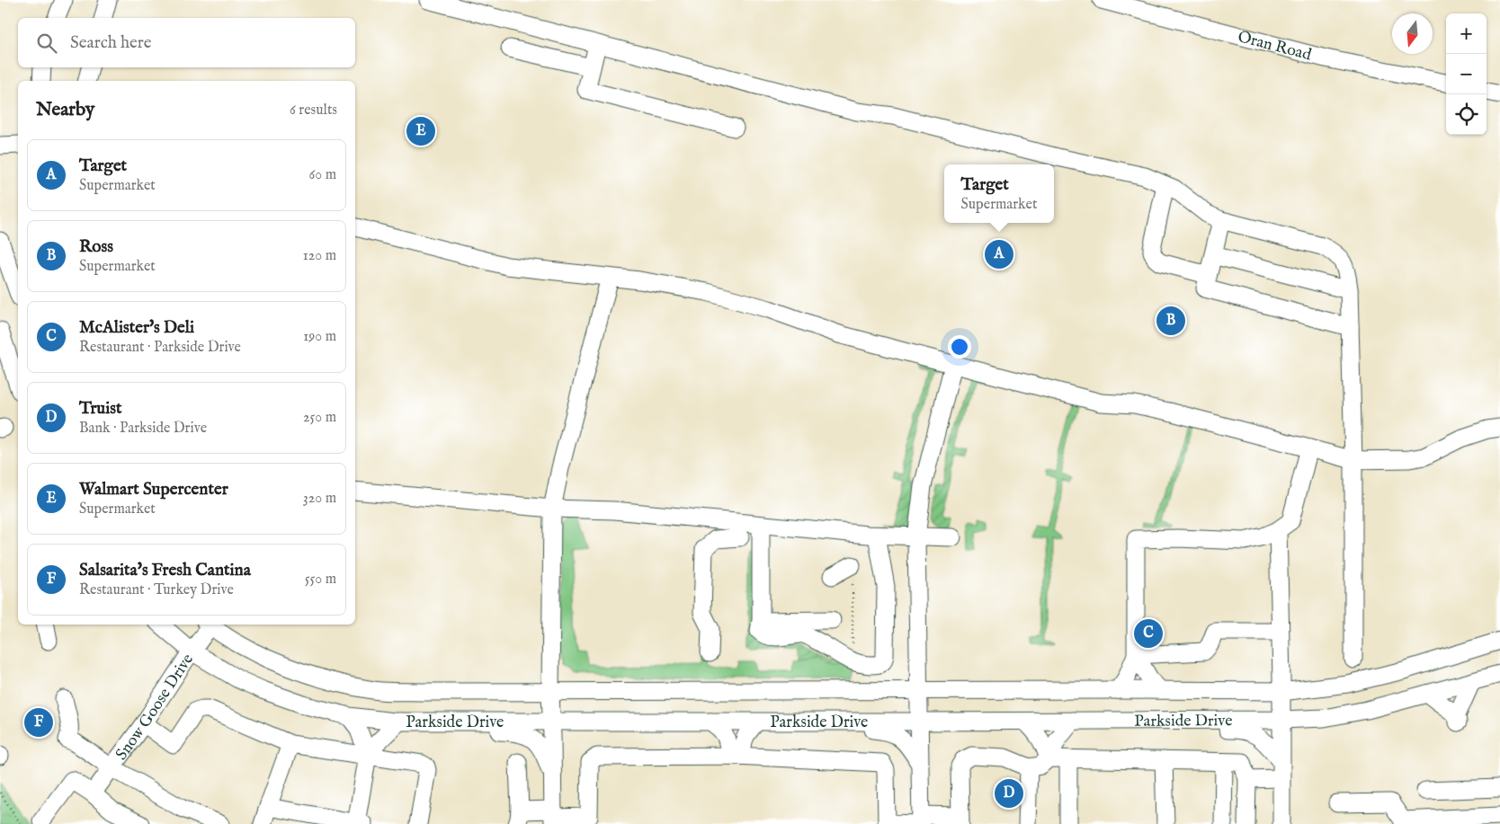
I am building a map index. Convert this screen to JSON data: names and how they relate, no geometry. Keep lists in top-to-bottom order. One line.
{"streets":{"street":["Oran Road","Snow Goose Drive","Parkside Drive"]},"crossings":[["Snow Goose Drive","Parkside Drive"]],"north":"bottom","page":{"map_buttons":["+","−"],"search":"Search here","heading":["Nearby","6 results"],"pins":["E","A","B","C","F","D"],"list":[{"mark":"A","name":"Target","note":"Supermarket","value":"60 m"},{"mark":"B","name":"Ross","note":"Supermarket","value":"120 m"},{"mark":"C","name":"McAlister's Deli","note":"Restaurant · Parkside Drive","value":"190 m"},{"mark":"D","name":"Truist","note":"Bank · Parkside Drive","value":"250 m"},{"mark":"E","name":"Walmart Supercenter","note":"Supermarket","value":"320 m"},{"mark":"F","name":"Salsarita's Fresh Cantina","note":"Restaurant · Turkey Drive","value":"550 m"}],"popup":["Target","Supermarket"]}}
